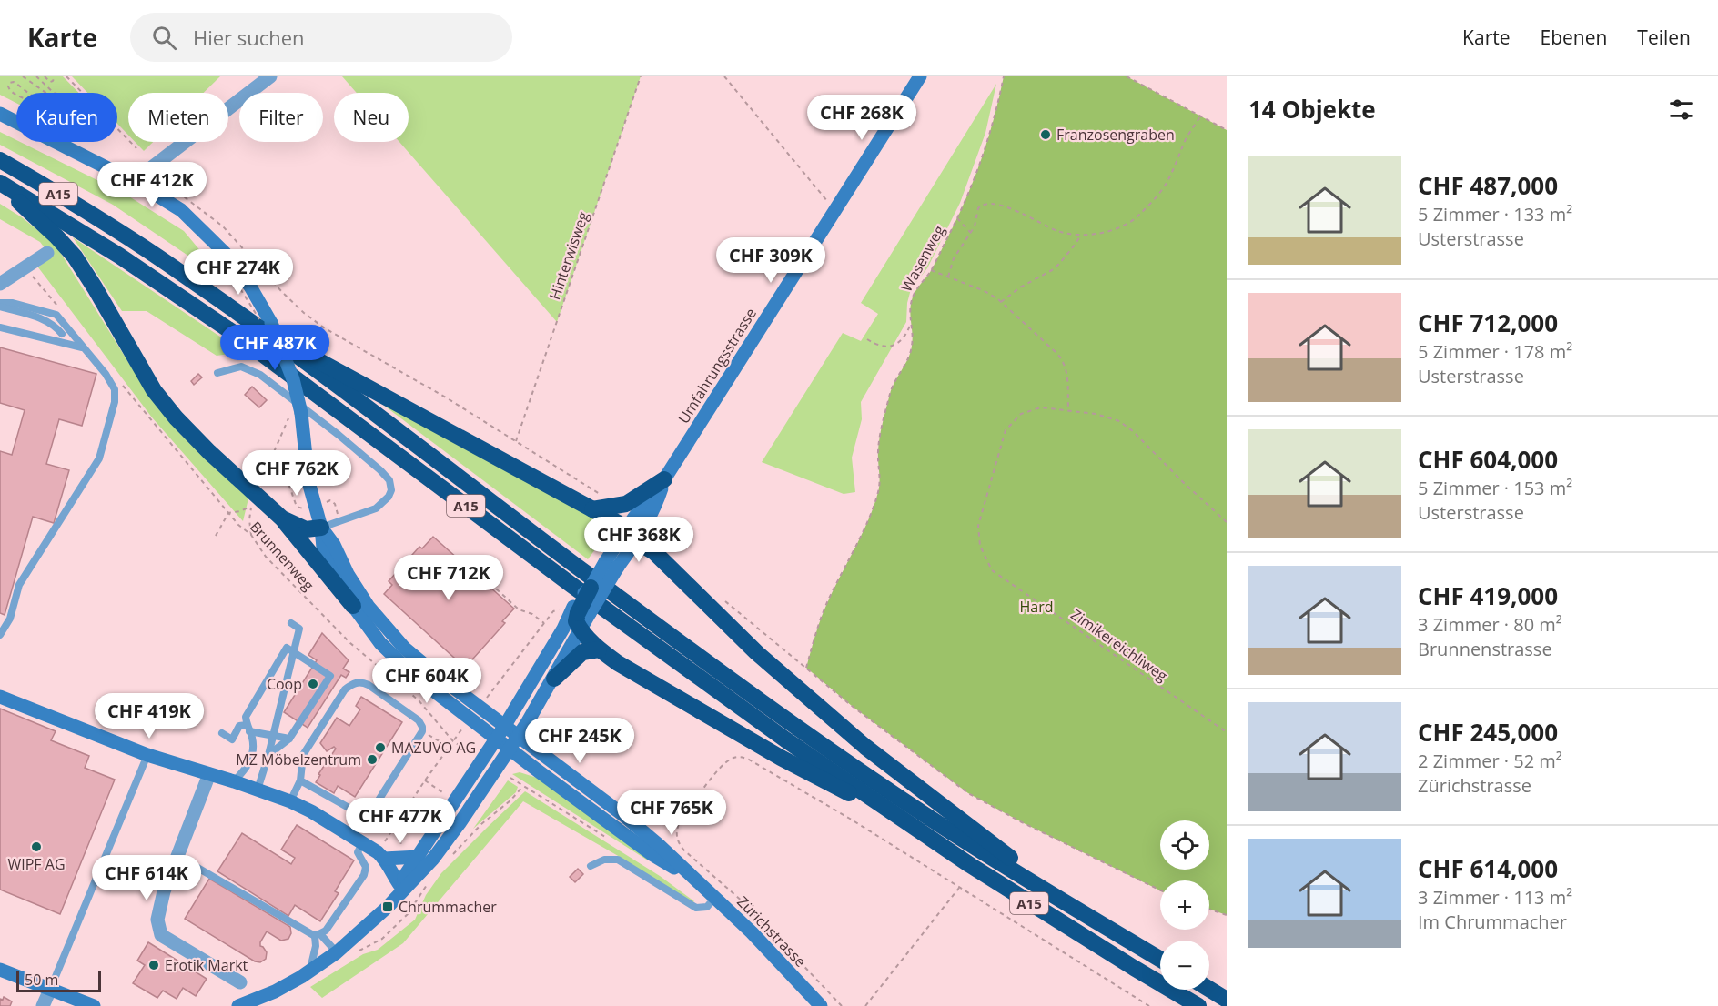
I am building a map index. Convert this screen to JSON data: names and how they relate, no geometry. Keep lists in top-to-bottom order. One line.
{"streets":{"highway":["A15"],"main road":["Umfahrungsstrasse","Zürichstrasse"],"path":["Hinterwisweg","Wasenweg","Brunnenweg","Zimikereichliweg"]},"crossings":[["Umfahrungsstrasse","Zürichstrasse"]],"parks":["Hard"],"places":{"other":["Franzosengraben","Coop","MAZUVO AG","MZ Möbelzentrum","WIPF AG","Erotik Markt"],"transit":["Chrummacher"]},"scale_bar":"50 m","page":{"header":"Karte","search":"Hier suchen","nav":["Karte","Ebenen","Teilen"],"heading":"14 Objekte","chip":["Kaufen","Mieten","Filter","Neu"],"price":["CHF 268K","CHF 412K","CHF 309K","CHF 274K","CHF 487K","CHF 762K","CHF 368K","CHF 712K","CHF 604K","CHF 419K","CHF 245K","CHF 765K","CHF 477K","CHF 614K"],"list":[{"name":"CHF 487,000","note":"5 Zimmer · 133 m² · Usterstrasse"},{"name":"CHF 712,000","note":"5 Zimmer · 178 m² · Usterstrasse"},{"name":"CHF 604,000","note":"5 Zimmer · 153 m² · Usterstrasse"},{"name":"CHF 419,000","note":"3 Zimmer · 80 m² · Brunnenstrasse"},{"name":"CHF 245,000","note":"2 Zimmer · 52 m² · Zürichstrasse"},{"name":"CHF 614,000","note":"3 Zimmer · 113 m² · Im Chrummacher"}],"map_buttons":["+","−"],"scale":"50 m"}}
